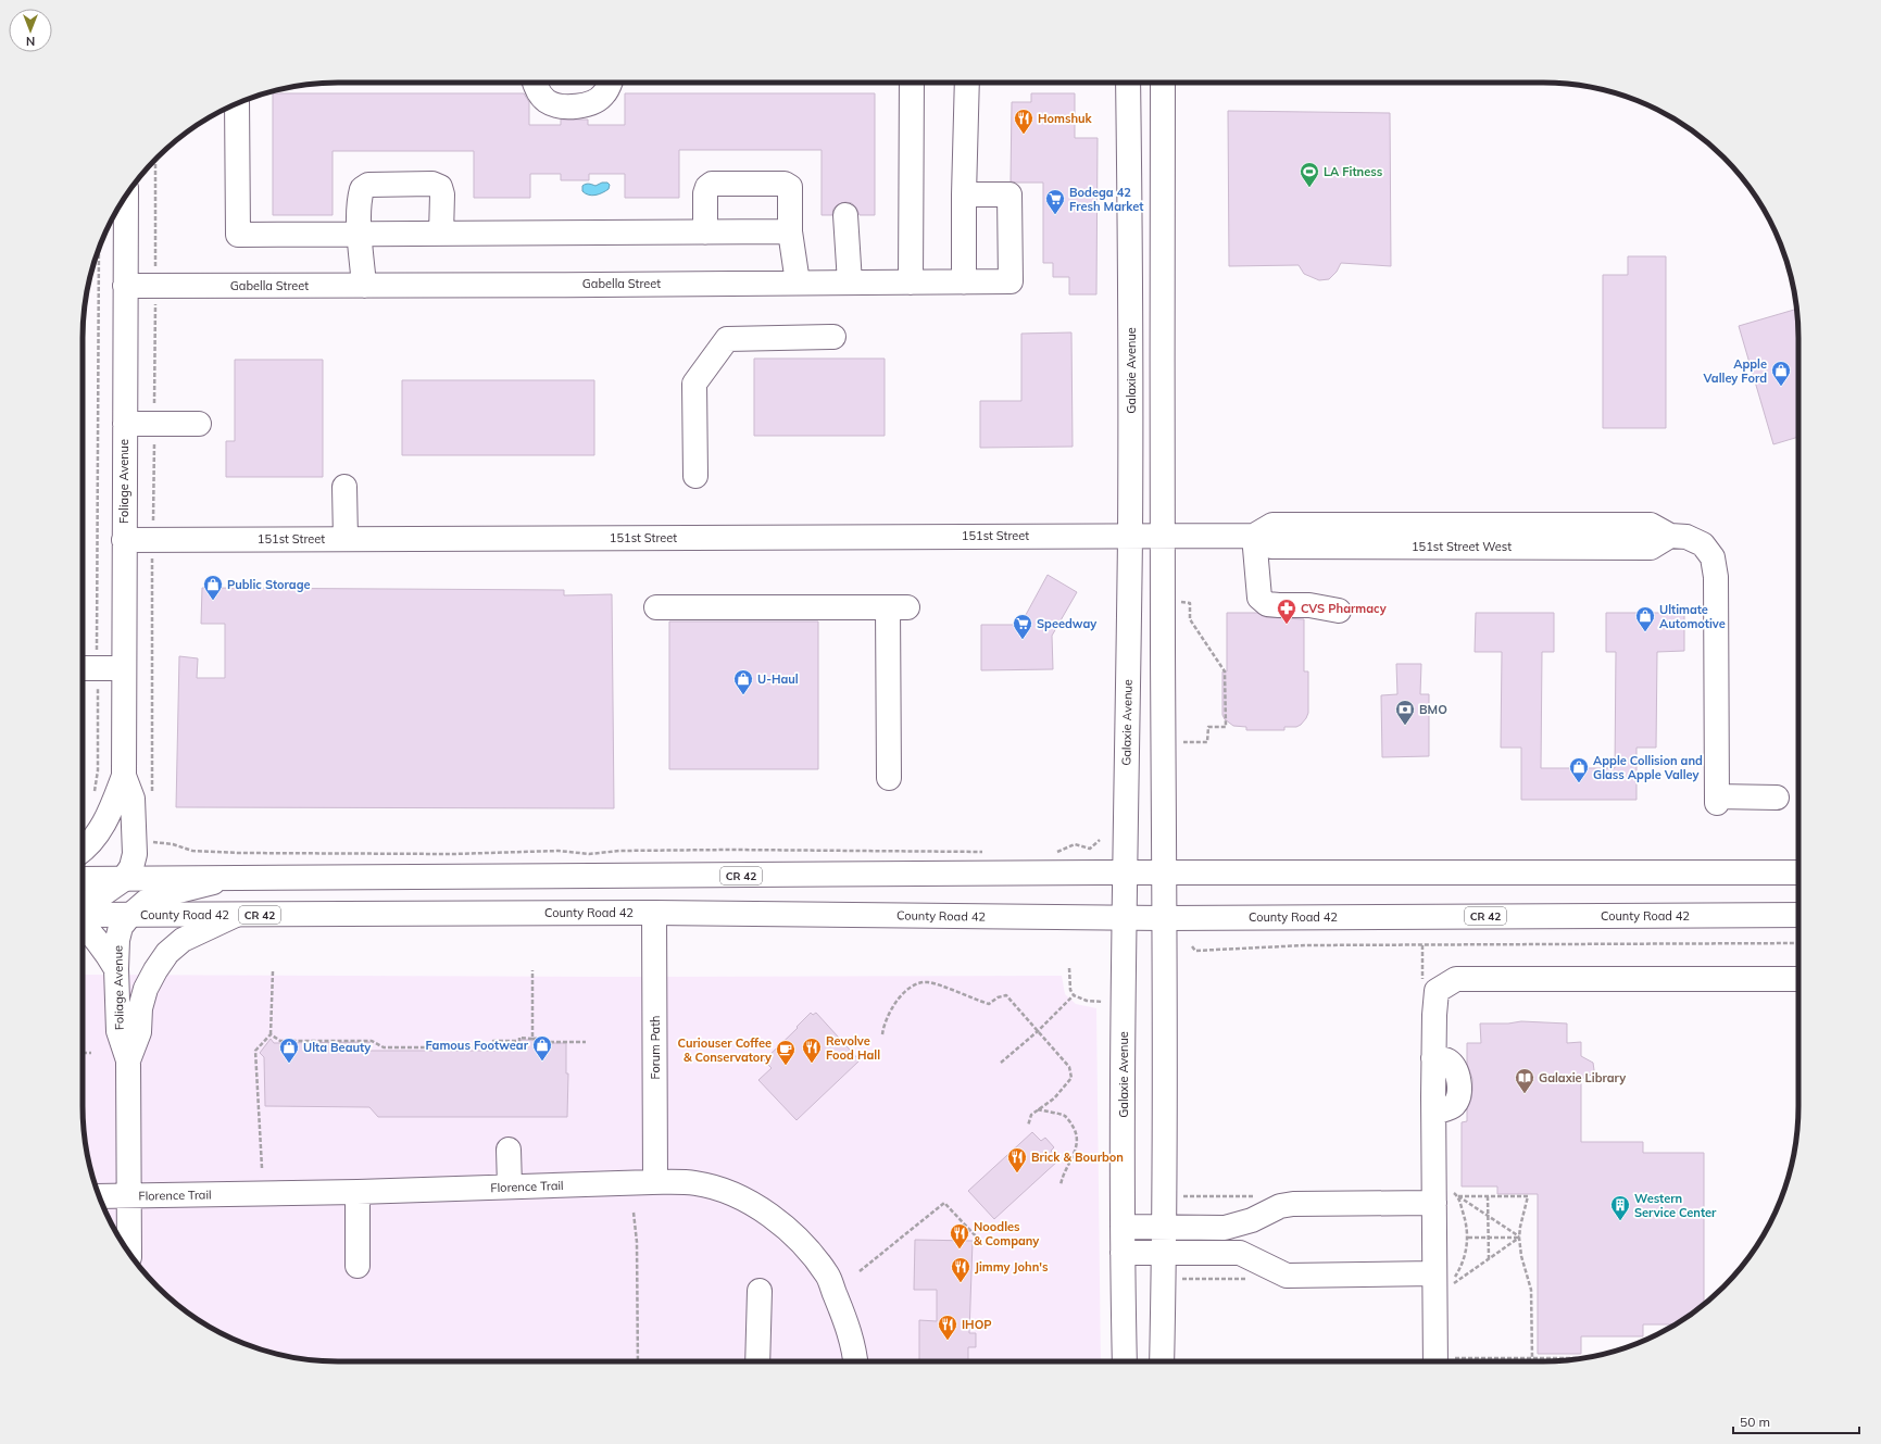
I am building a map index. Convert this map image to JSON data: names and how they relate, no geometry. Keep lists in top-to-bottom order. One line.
{"streets":{"main road":["Gabella Street","Galaxie Avenue","Foliage Avenue","151st Street","151st Street West","CR 42","County Road 42","Forum Path","Florence Trail"]},"crossings":[["Gabella Street","Foliage Avenue"],["Galaxie Avenue","151st Street"],["Galaxie Avenue","CR 42"],["Galaxie Avenue","County Road 42"],["Foliage Avenue","151st Street"],["Foliage Avenue","CR 42"],["Foliage Avenue","County Road 42"],["Foliage Avenue","Florence Trail"],["County Road 42","Forum Path"],["Forum Path","Florence Trail"]],"places":{"restaurant":["Homshuk","Revolve Food Hall","Brick & Bourbon","Noodles & Company","Jimmy John's","IHOP"],"sports":["LA Fitness"],"supermarket":["Bodega 42 Fresh Market","Speedway"],"shop":["Apple Valley Ford","Public Storage","Ultimate Automotive","U-Haul","Apple Collision and Glass Apple Valley","Famous Footwear","Ulta Beauty"],"pharmacy":["CVS Pharmacy"],"bank":["BMO"],"cafe":["Curiouser Coffee & Conservatory"],"library":["Galaxie Library"],"building":["Western Service Center"]},"scale_bar":"50 m","north":"bottom"}
